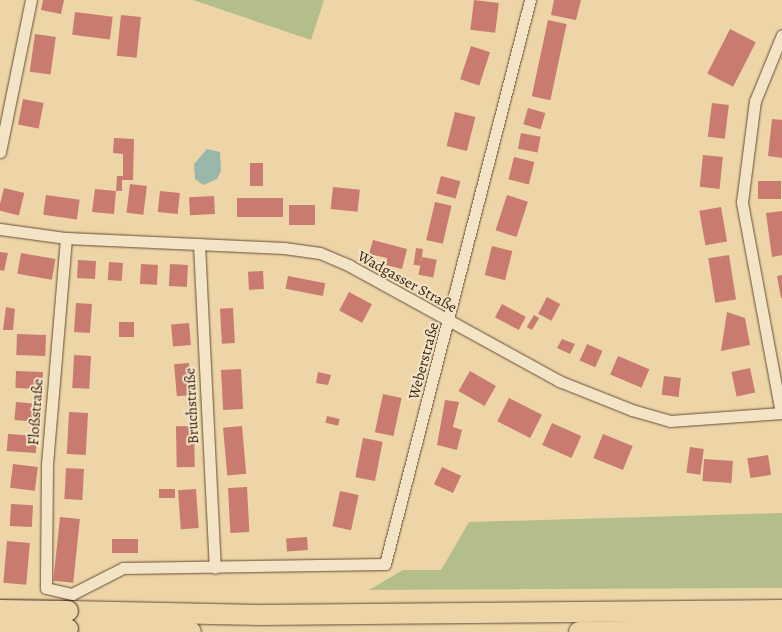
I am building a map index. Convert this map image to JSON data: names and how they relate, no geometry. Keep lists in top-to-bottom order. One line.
{"streets":{"street":["Wadgasser Straße","Weberstraße","Bruchstraße","Floßstraße"]},"crossings":[["Wadgasser Straße","Weberstraße"],["Wadgasser Straße","Bruchstraße"],["Wadgasser Straße","Floßstraße"],["Weberstraße","Bruchstraße"],["Weberstraße","Floßstraße"],["Bruchstraße","Floßstraße"]]}
